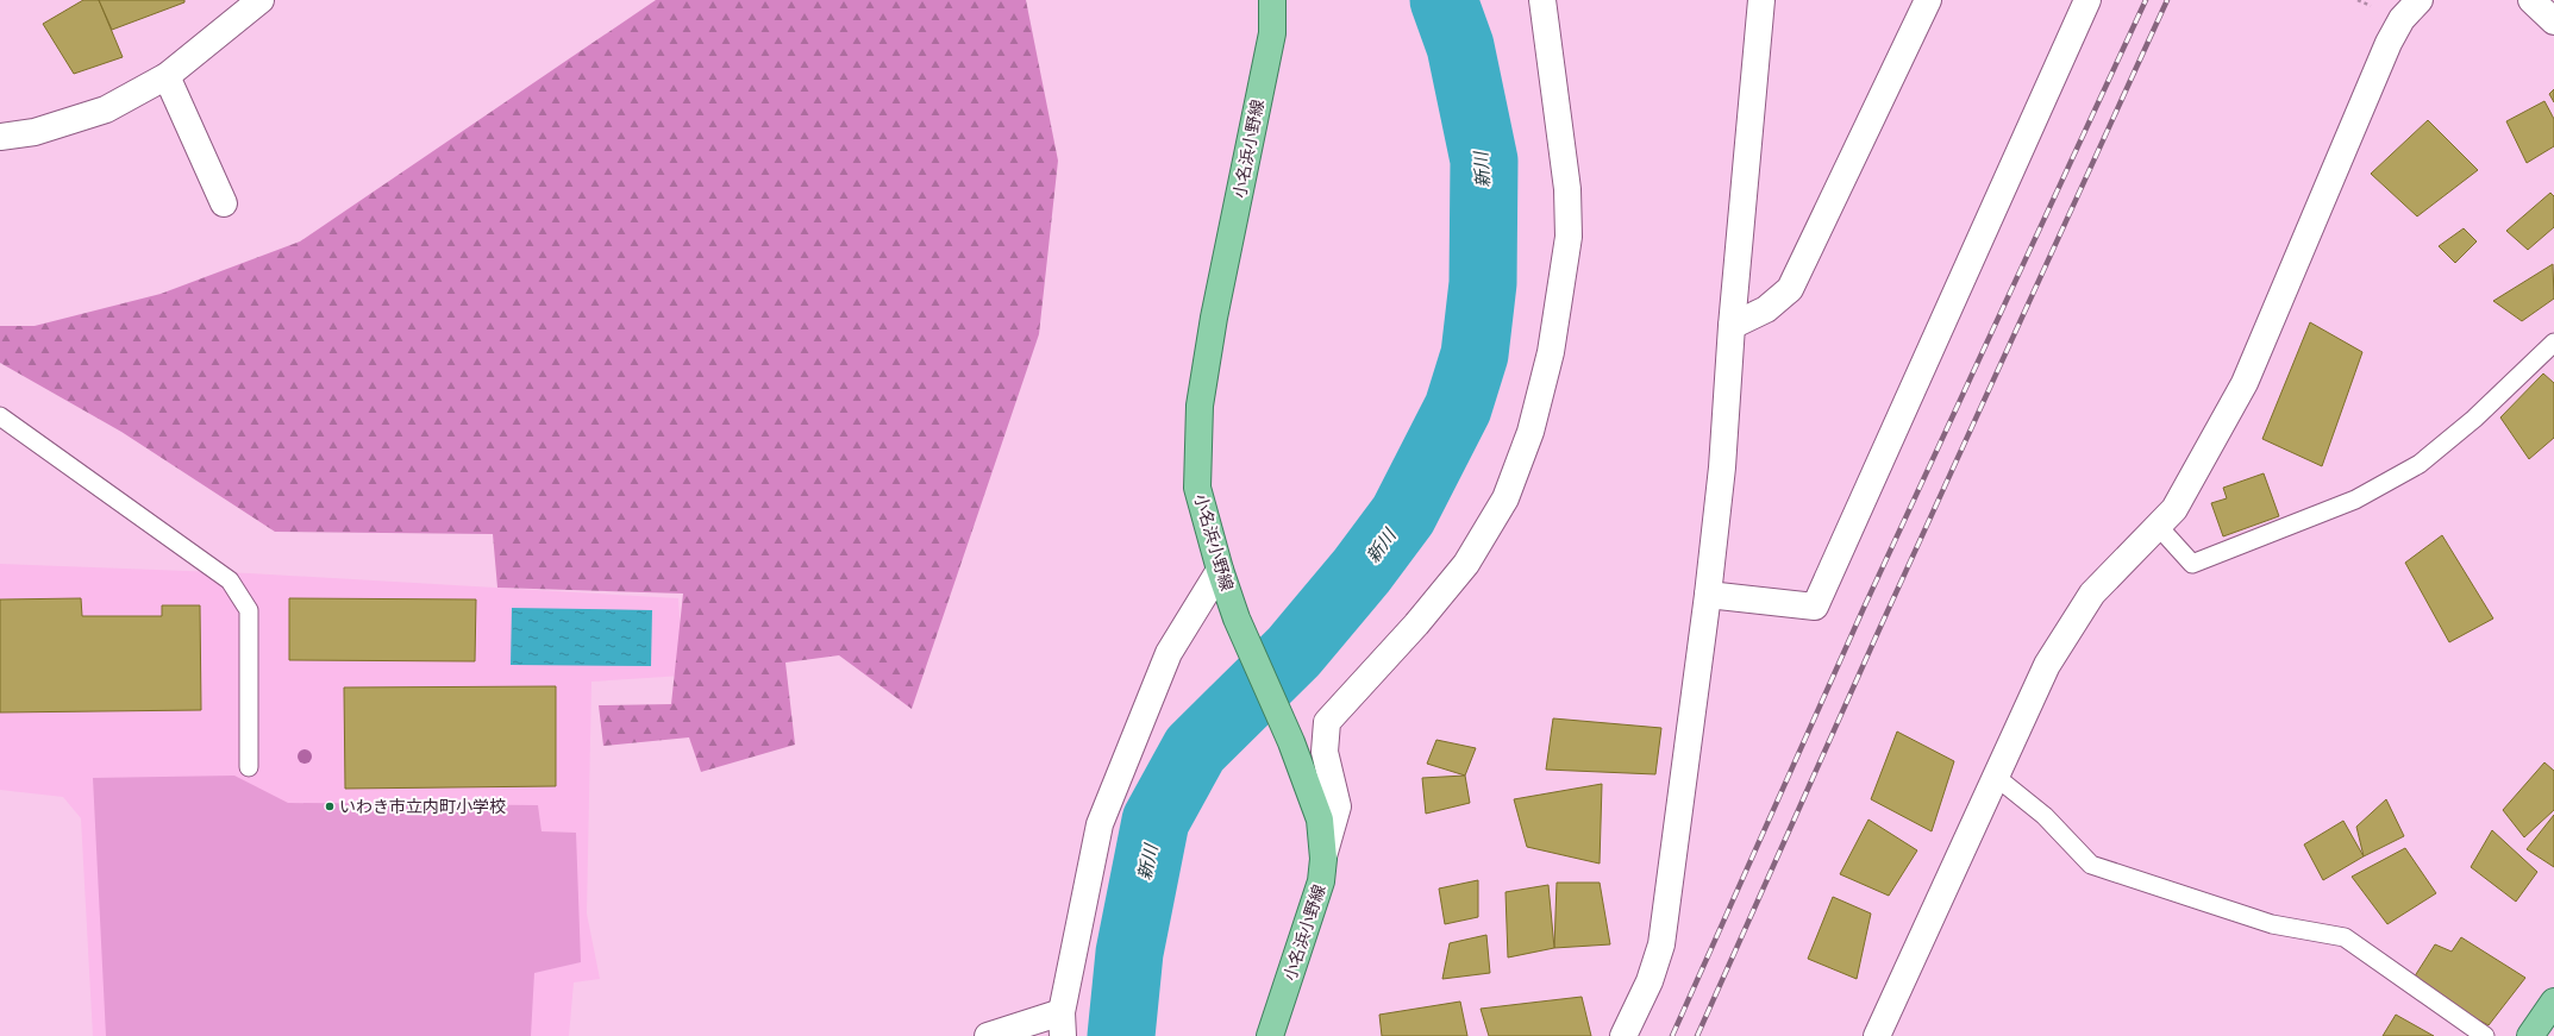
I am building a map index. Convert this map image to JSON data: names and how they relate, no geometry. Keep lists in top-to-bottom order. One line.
{"streets":{"main road":["小名浜小野線"]},"water":["新川"],"places":["いわき市立内町小学校"]}
